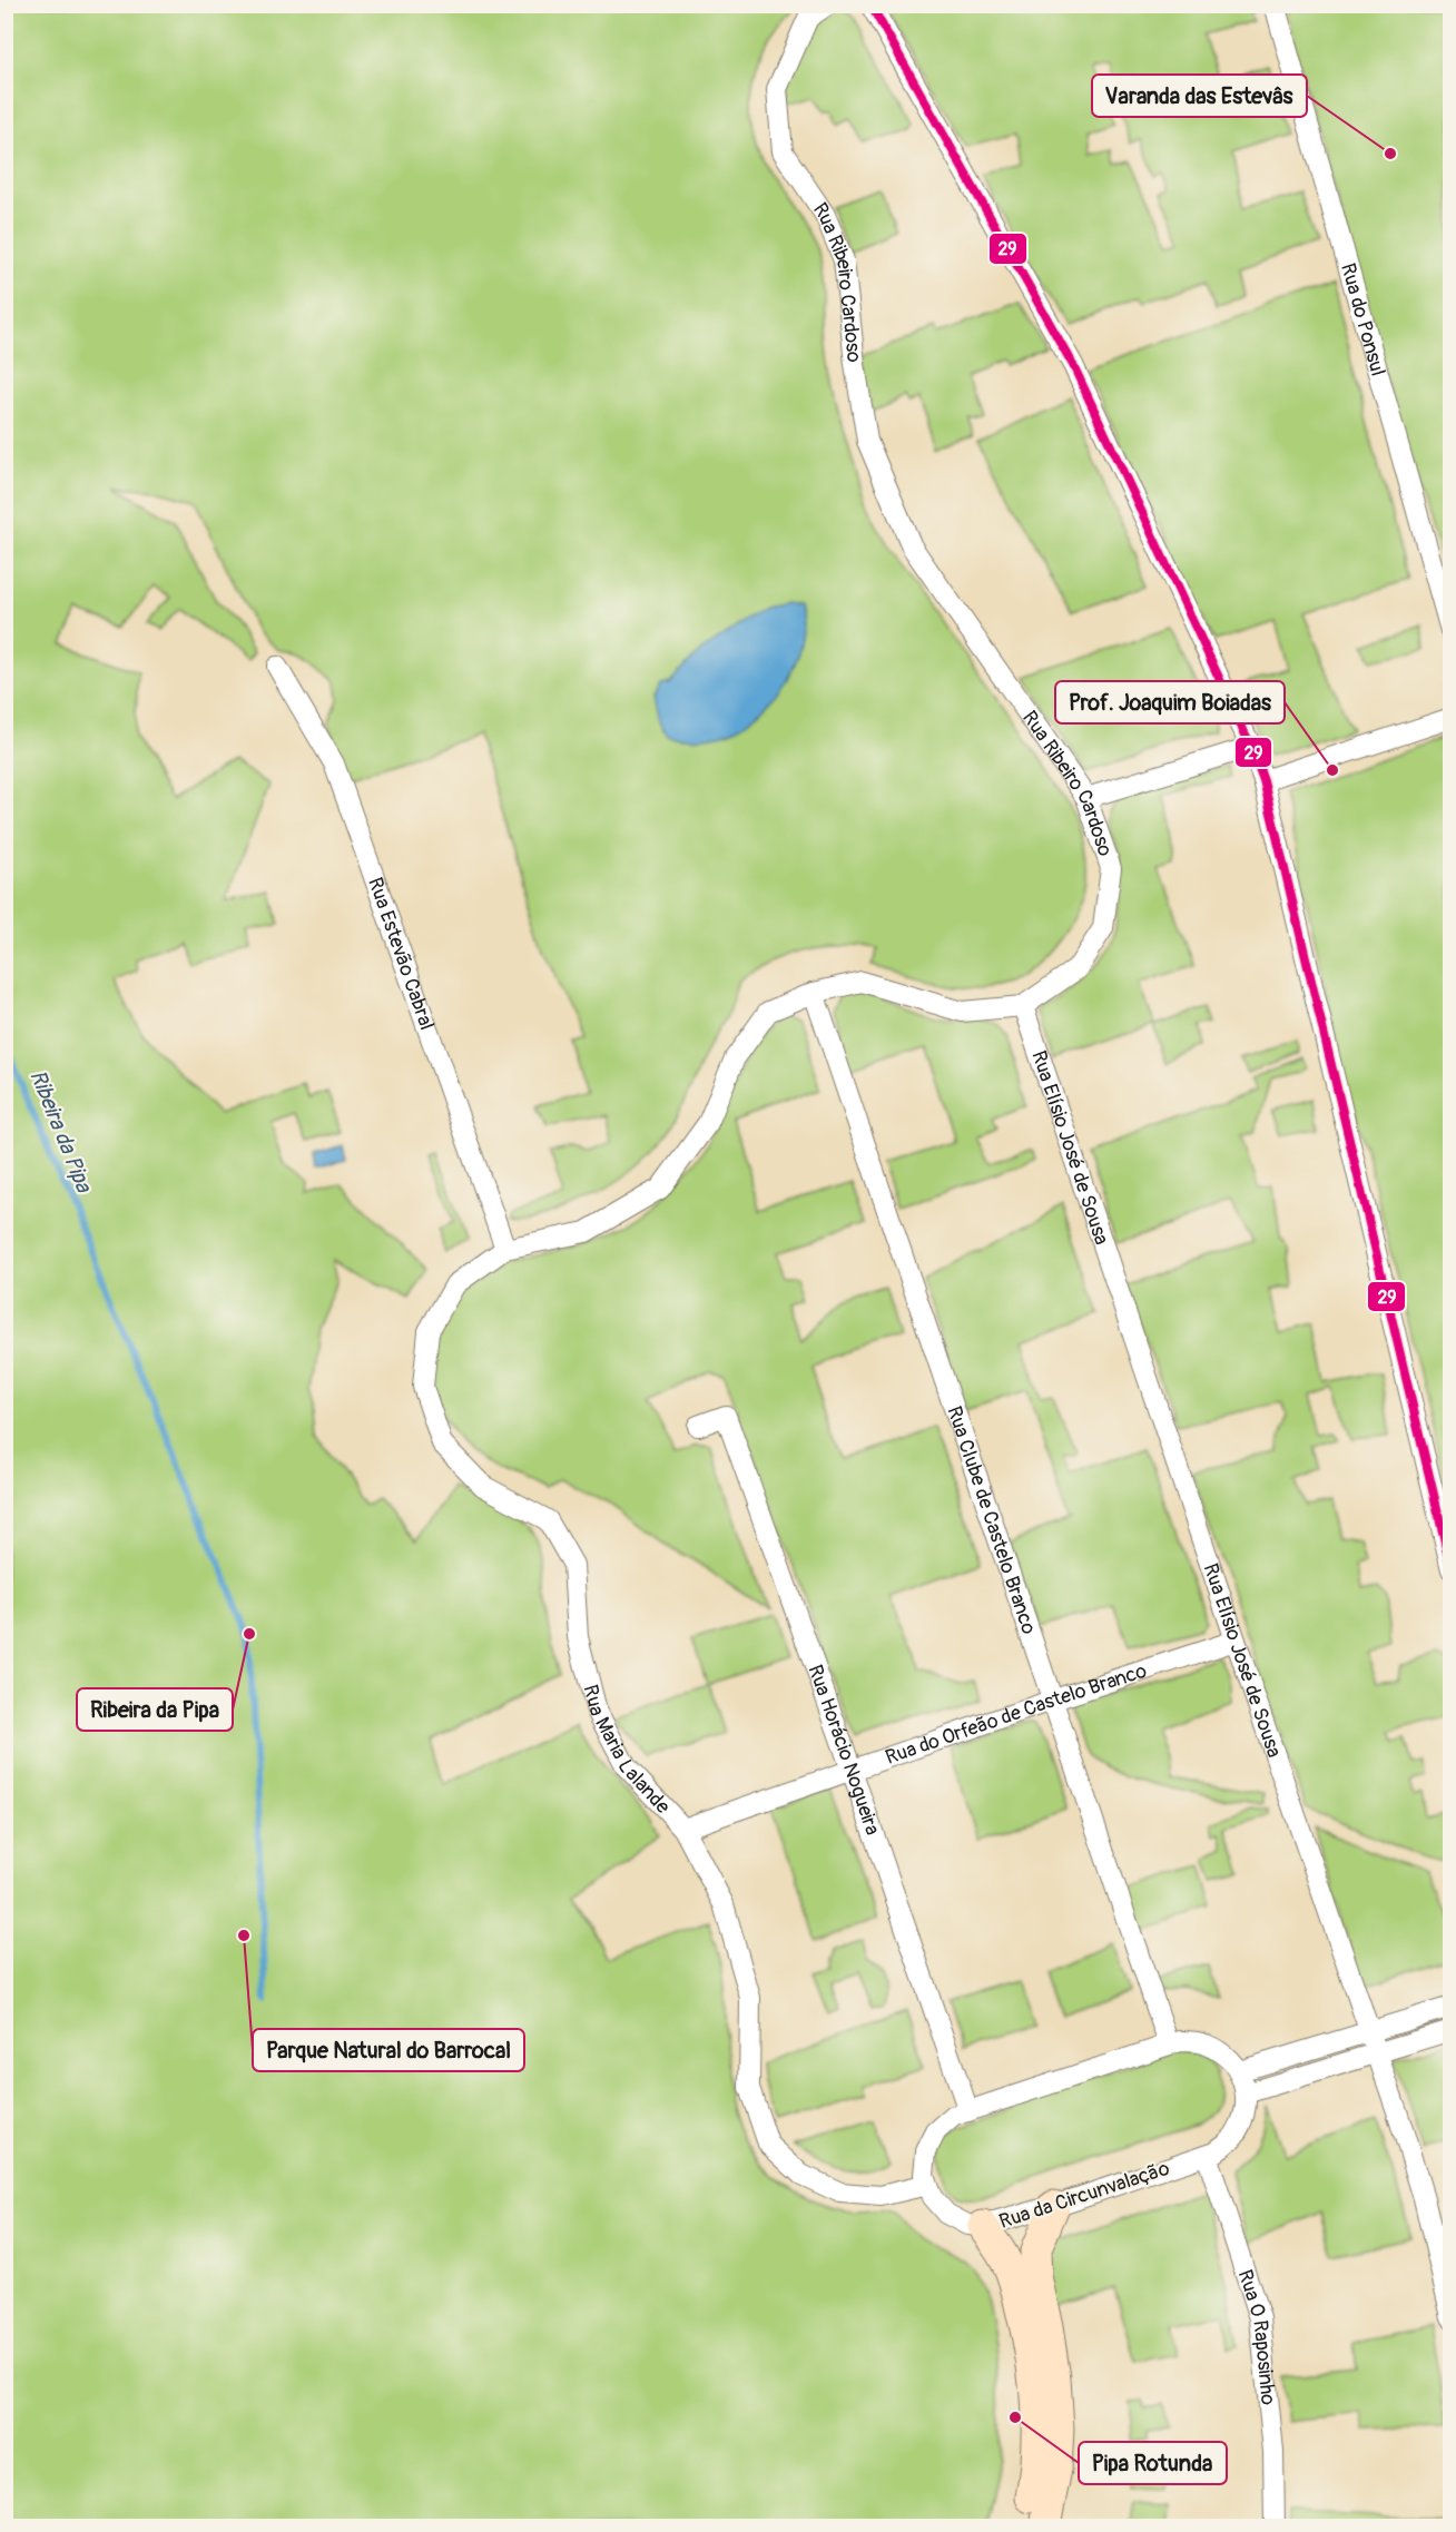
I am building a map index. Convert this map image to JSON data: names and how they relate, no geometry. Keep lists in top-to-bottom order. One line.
{"streets":{"street":["Rua Ribeiro Cardoso","Rua do Ponsul","Rua Estevão Cabral","Rua Elísio José de Sousa","Rua Clube de Castelo Branco","Rua do Orfeão de Castelo Branco","Rua Maria Lalande","Rua Horácio Nogueira","Rua da Circunvalação","Rua O Raposinho"]},"crossings":[["Rua Ribeiro Cardoso","Rua Estevão Cabral"],["Rua Ribeiro Cardoso","Rua Elísio José de Sousa"],["Rua Ribeiro Cardoso","Rua Clube de Castelo Branco"],["Rua Ribeiro Cardoso","Rua Maria Lalande"],["Rua Estevão Cabral","Rua Maria Lalande"],["Rua Elísio José de Sousa","Rua do Orfeão de Castelo Branco"],["Rua Clube de Castelo Branco","Rua do Orfeão de Castelo Branco"],["Rua do Orfeão de Castelo Branco","Rua Maria Lalande"],["Rua do Orfeão de Castelo Branco","Rua Horácio Nogueira"],["Rua Maria Lalande","Rua da Circunvalação"],["Rua da Circunvalação","Rua O Raposinho"]],"water":["Ribeira da Pipa"],"places":["Varanda das Estevâs","Prof. Joaquim Boiadas","Ribeira da Pipa","Parque Natural do Barrocal","Pipa Rotunda"],"lines":["transit line 29"]}
